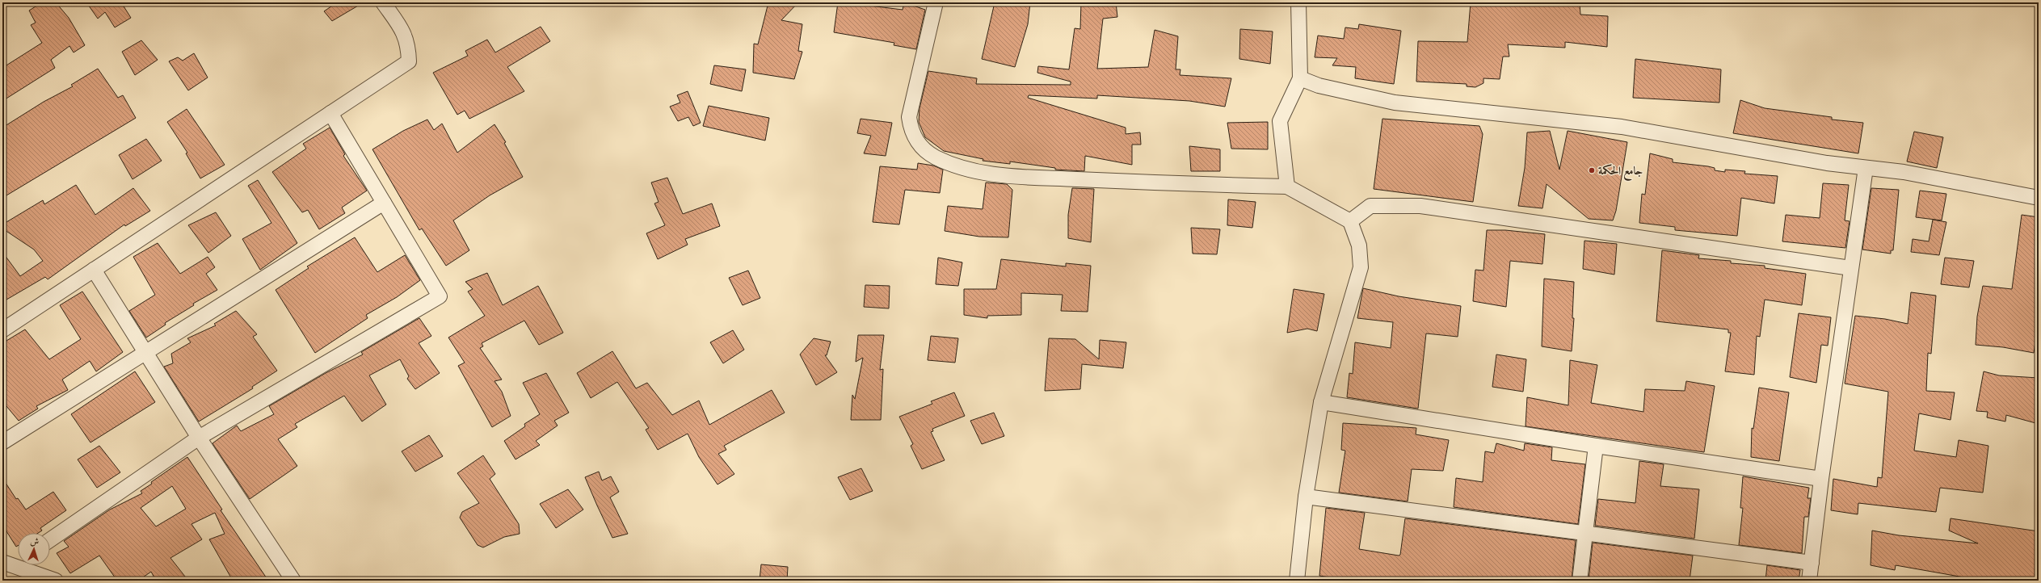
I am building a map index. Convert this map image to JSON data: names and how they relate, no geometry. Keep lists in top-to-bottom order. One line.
{"places":["جامع الحكمة"],"north":"top"}
